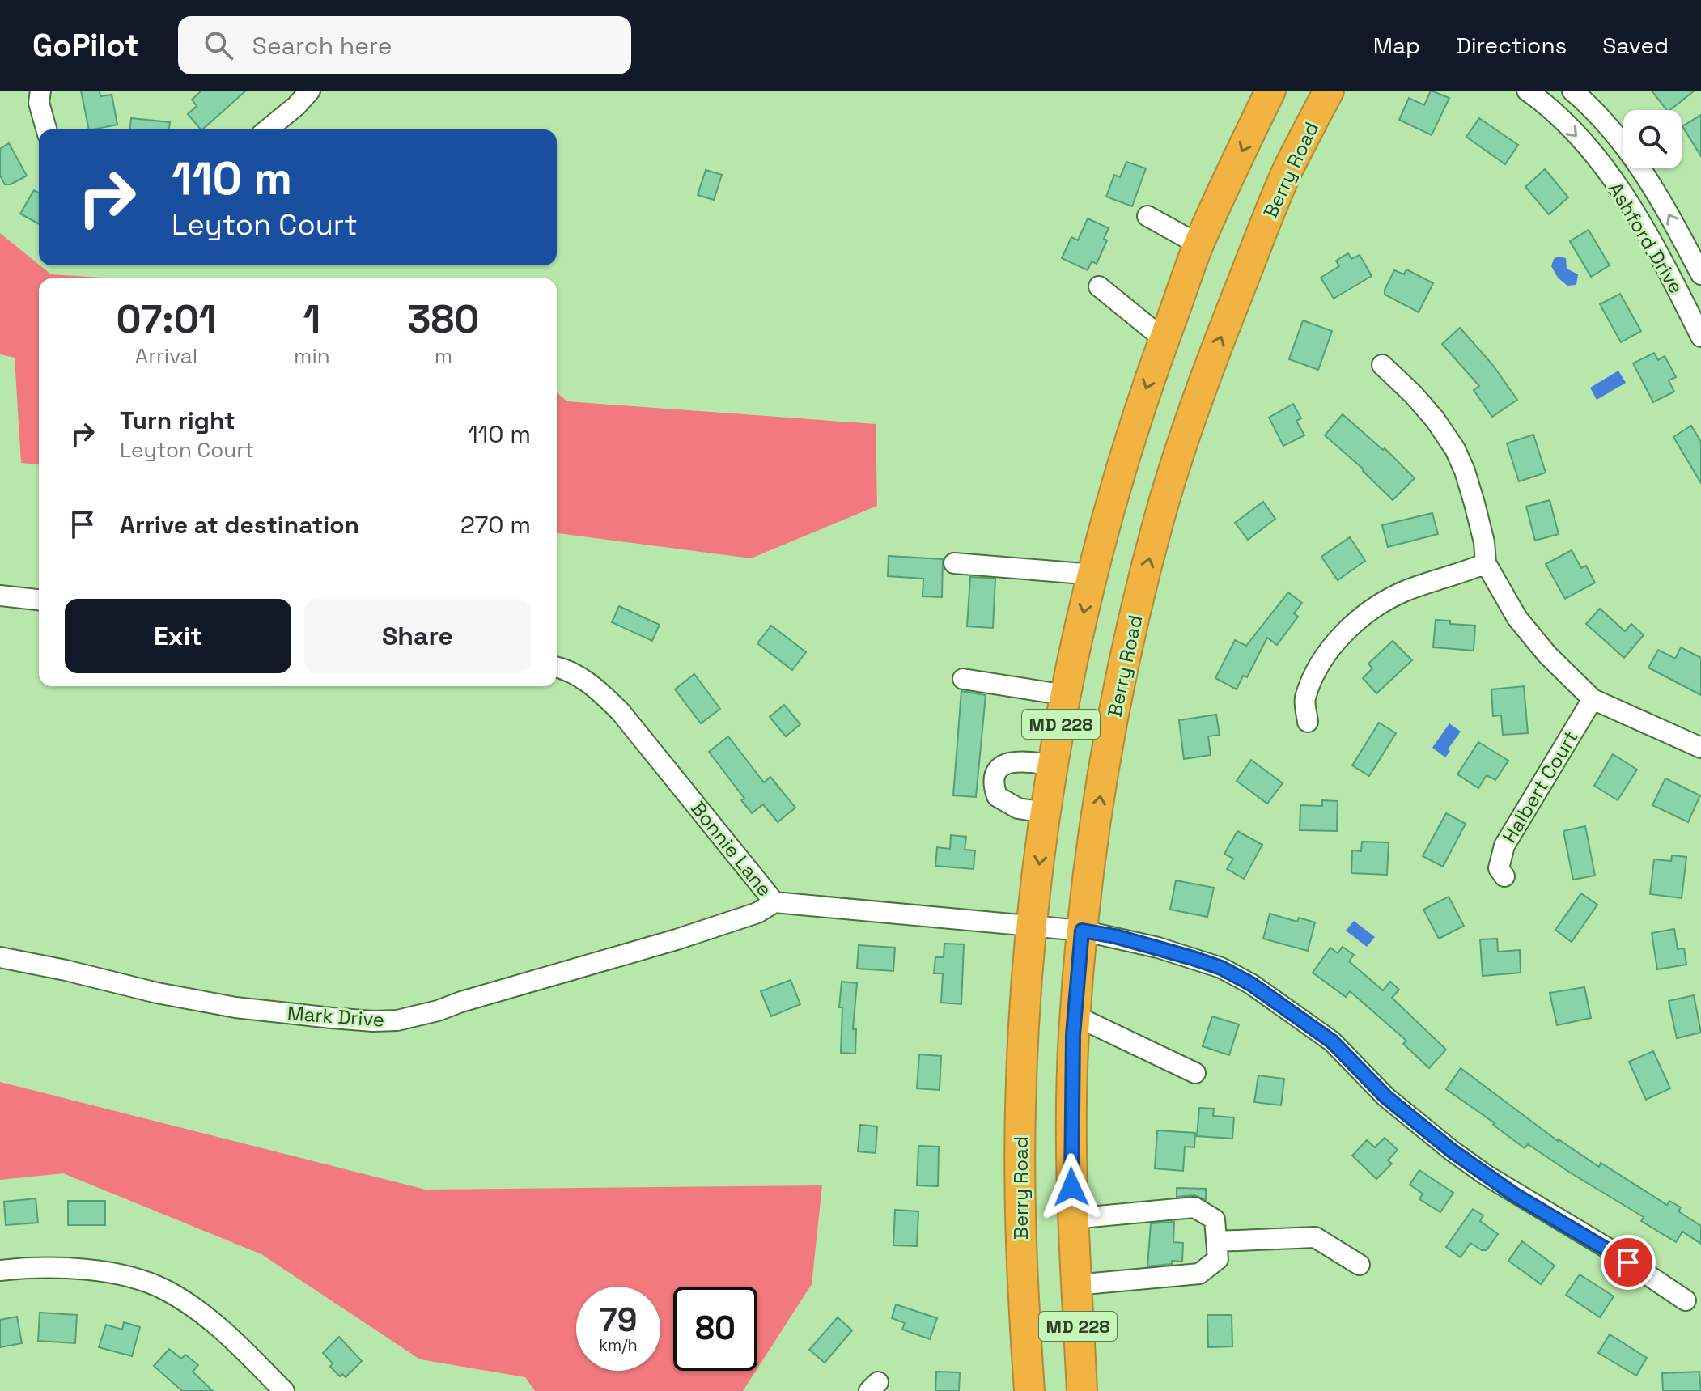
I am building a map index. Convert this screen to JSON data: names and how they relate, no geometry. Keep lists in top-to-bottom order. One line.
{"streets":{"highway":["Berry Road","MD 228"],"street":["Ashford Drive","Halbert Court","Bonnie Lane","Mark Drive"]},"crossings":[["Berry Road","Bonnie Lane"],["Bonnie Lane","Mark Drive"]],"page":{"header":"GoPilot","search":"Search here","nav":["Map","Directions","Saved"],"turn":["110 m","Leyton Court"],"eta":["07:01","Arrival","1","min","380","m"],"list":[{"name":"Turn right","note":"Leyton Court","value":"110 m"},{"name":"Arrive at destination","value":"270 m"}],"buttons":["Exit","Share"],"speed":"79 km/h","limit":"80"}}
